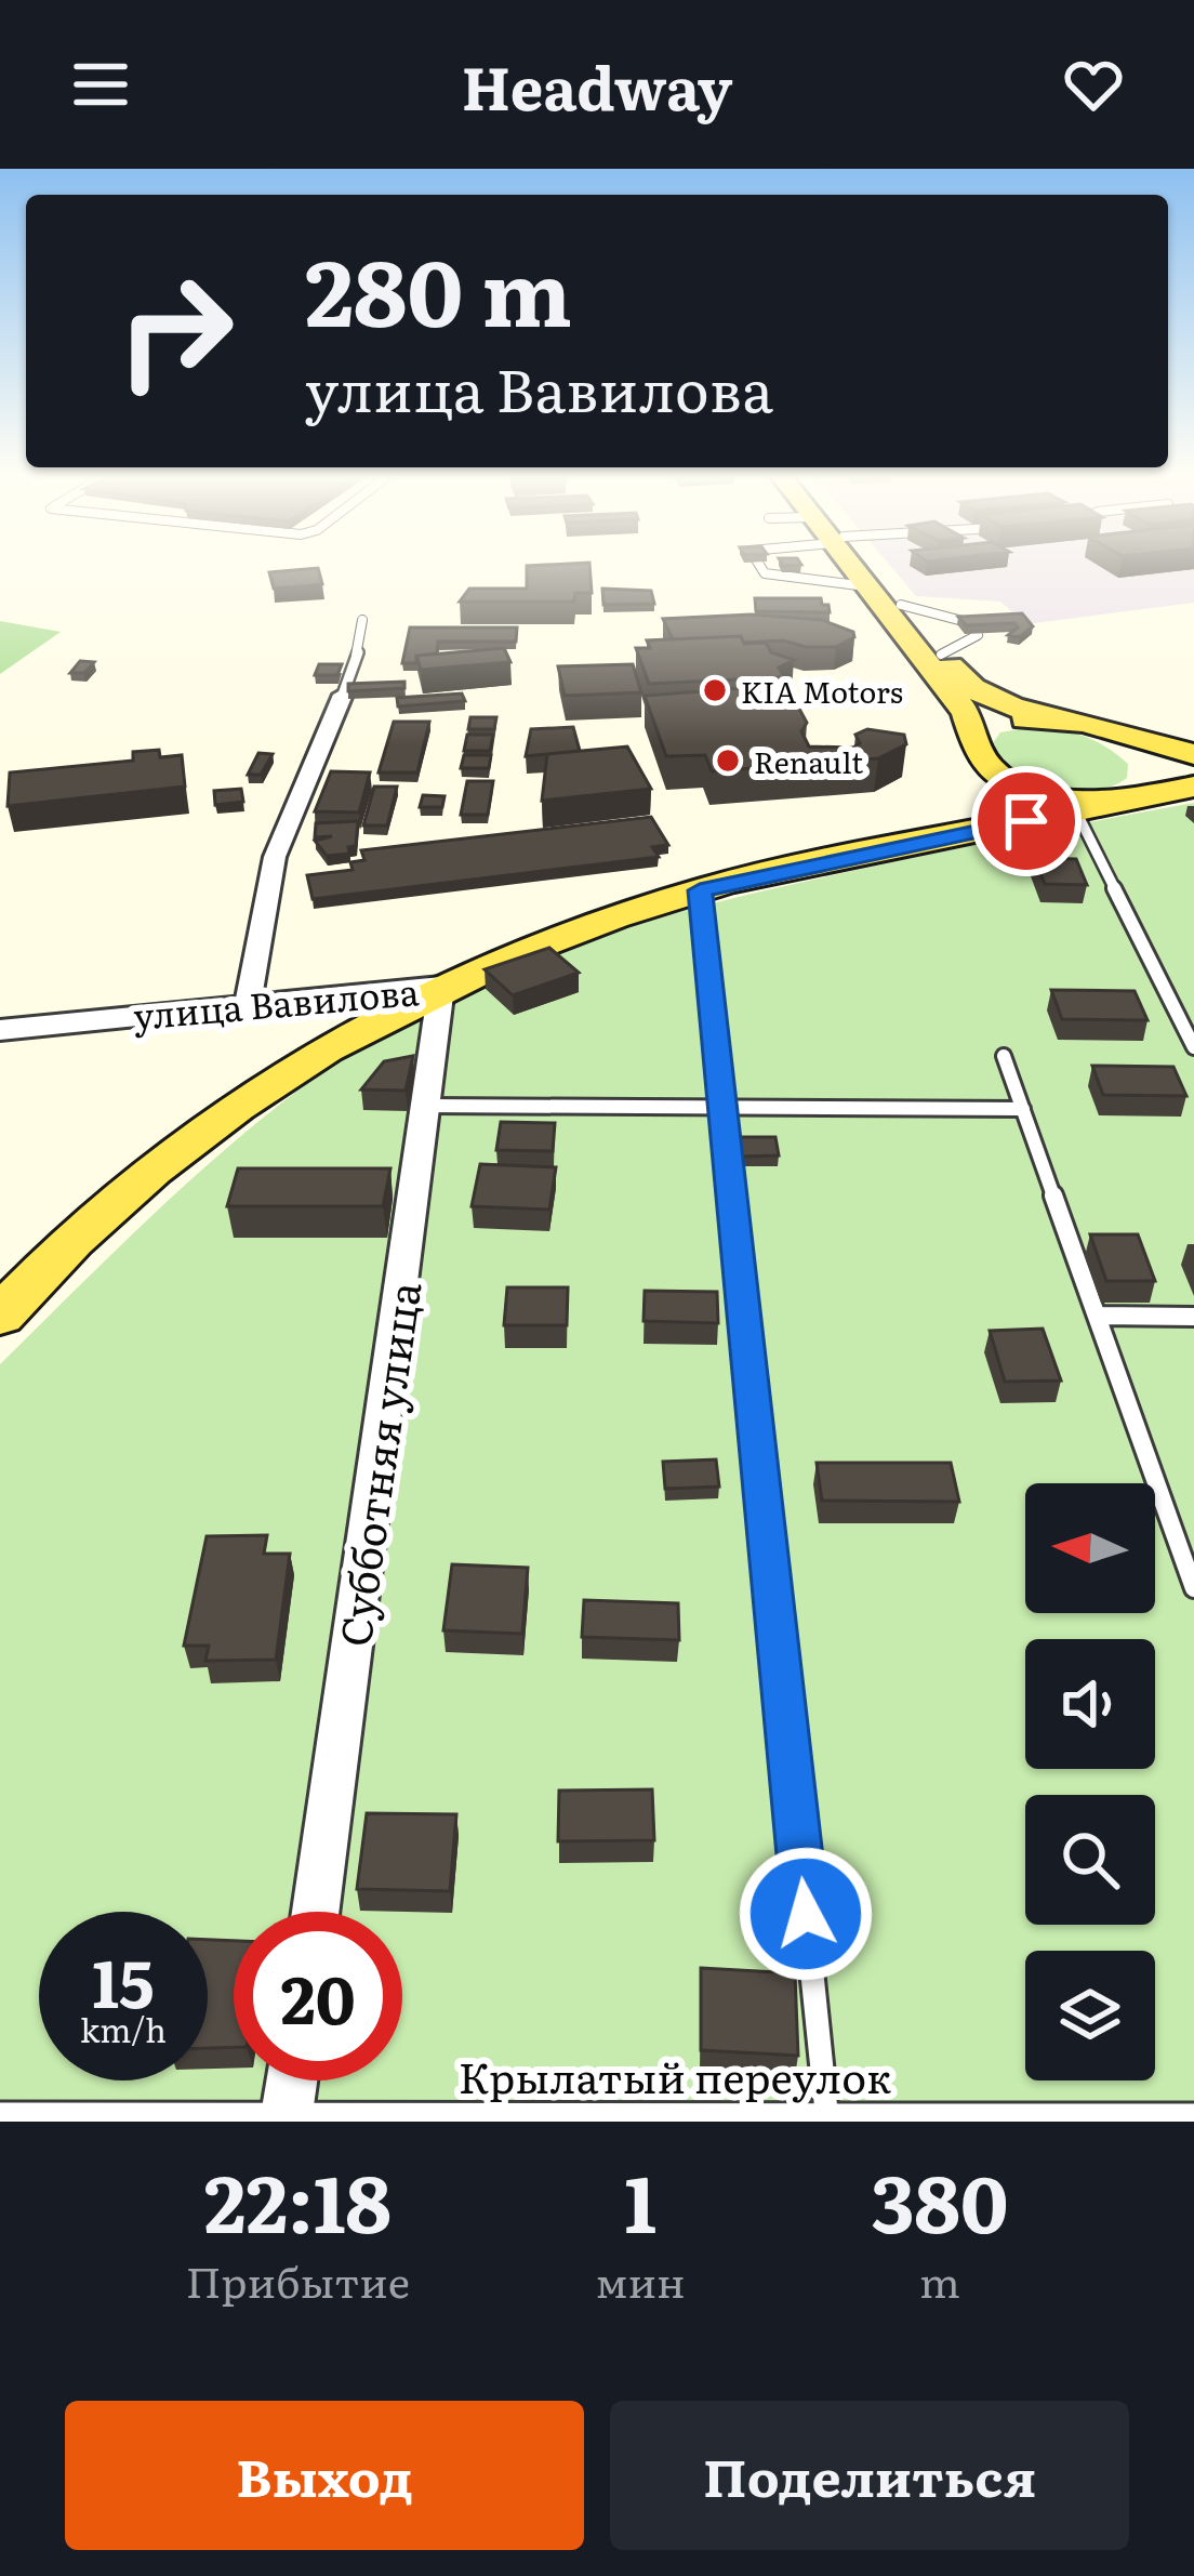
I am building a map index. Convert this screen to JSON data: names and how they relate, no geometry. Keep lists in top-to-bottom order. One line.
{"streets":{"main road":["улица Вавилова"],"street":["Субботняя улица"],"lane":["Крылатый переулок"]},"crossings":[["улица Вавилова","Субботняя улица"]],"places":["KIA Motors","Renault"],"north":"left","page":{"header":"Headway","turn":["280 m","улица Вавилова"],"speed":"15 km/h","limit":"20","eta":["22:18","Прибытие","1","мин","380","m"],"buttons":["Выход","Поделиться"]}}
